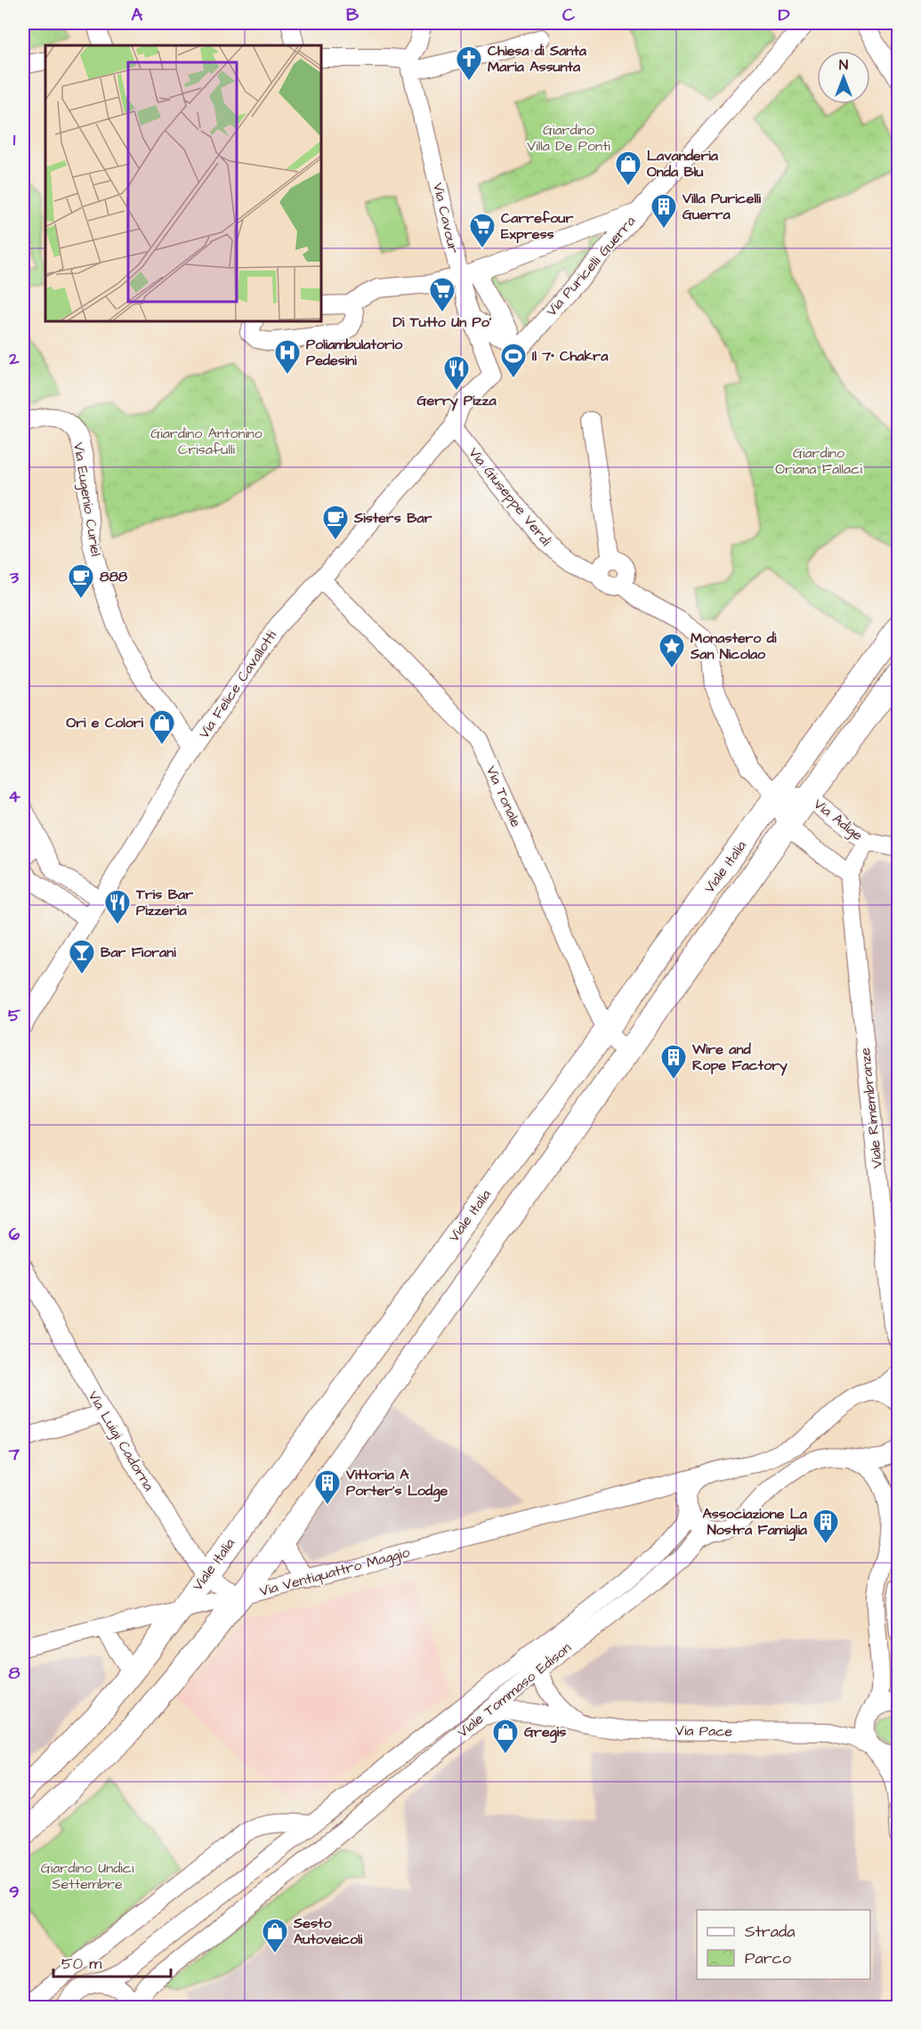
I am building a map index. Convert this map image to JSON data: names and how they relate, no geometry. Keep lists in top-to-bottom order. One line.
{"streets":{"main road":["Viale Italia"],"street":["Via Cavour","Via Puricelli Guerra","Via Giuseppe Verdi","Via Eugenio Curiel","Via Felice Cavallotti","Via Tonale","Via Adige","Viale Rimembranze","Via Luigi Cadorna","Via Ventiquattro Maggio","Viale Tommaso Edison","Via Pace"]},"crossings":[["Via Cavour","Via Felice Cavallotti"],["Via Giuseppe Verdi","Via Felice Cavallotti"],["Via Giuseppe Verdi","Via Adige"],["Via Giuseppe Verdi","Viale Italia"],["Via Eugenio Curiel","Via Felice Cavallotti"],["Via Felice Cavallotti","Via Tonale"],["Via Tonale","Viale Italia"],["Via Adige","Viale Italia"],["Viale Italia","Via Luigi Cadorna"],["Viale Italia","Via Ventiquattro Maggio"],["Via Ventiquattro Maggio","Viale Tommaso Edison"],["Viale Tommaso Edison","Via Pace"]],"parks":["Giardino Villa De Ponti","Giardino Antonino Crisafulli","Giardino Oriana Fallaci","Giardino Undici Settembre"],"places":{"church":["Chiesa di Santa Maria Assunta"],"shop":["Lavanderia Onda Blu","Ori e Colori","Gregis","Sesto Autoveicoli"],"building":["Villa Puricelli Guerra","Wire and Rope Factory","Vittoria A Porter’s Lodge","Associazione La Nostra Famiglia"],"supermarket":["Carrefour Express","Di Tutto Un Po'"],"hospital":["Poliambulatorio Pedesini"],"sports":["Il 7° Chakra"],"restaurant":["Gerry Pizza","Tris Bar Pizzeria"],"cafe":["Sisters Bar","888"],"place":["Monastero di San Nicolao"],"bar":["Bar Fiorani"]},"legend":["Strada","Parco"],"scale_bar":"50 m","north":"top","grid":{"columns":["A","B","C","D"],"rows":["1","2","3","4","5","6","7","8","9"]}}
